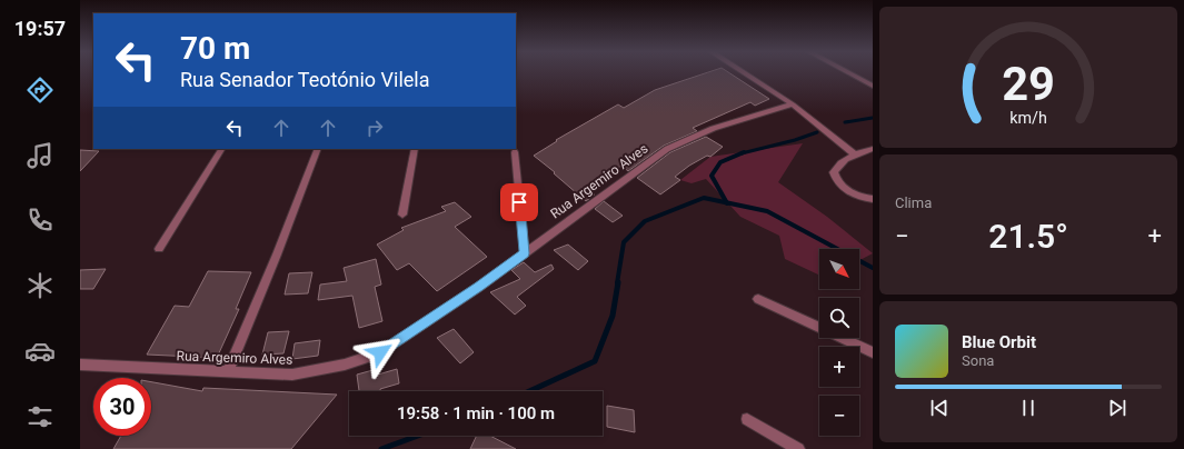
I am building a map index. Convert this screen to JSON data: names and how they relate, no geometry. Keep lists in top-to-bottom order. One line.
{"streets":{"street":["Rua Argemiro Alves"]},"north":"bottom right","page":{"tabs":"19:57","turn":["70 m","Rua Senador Teotónio Vilela"],"tile":"Clima","heat":["−","21.5°","+"],"map_buttons":["+","−"],"song":["Blue Orbit","Sona"],"limit":"30","trip":"19:58 · 1 min · 100 m","gauge":["29","km/h"]}}
